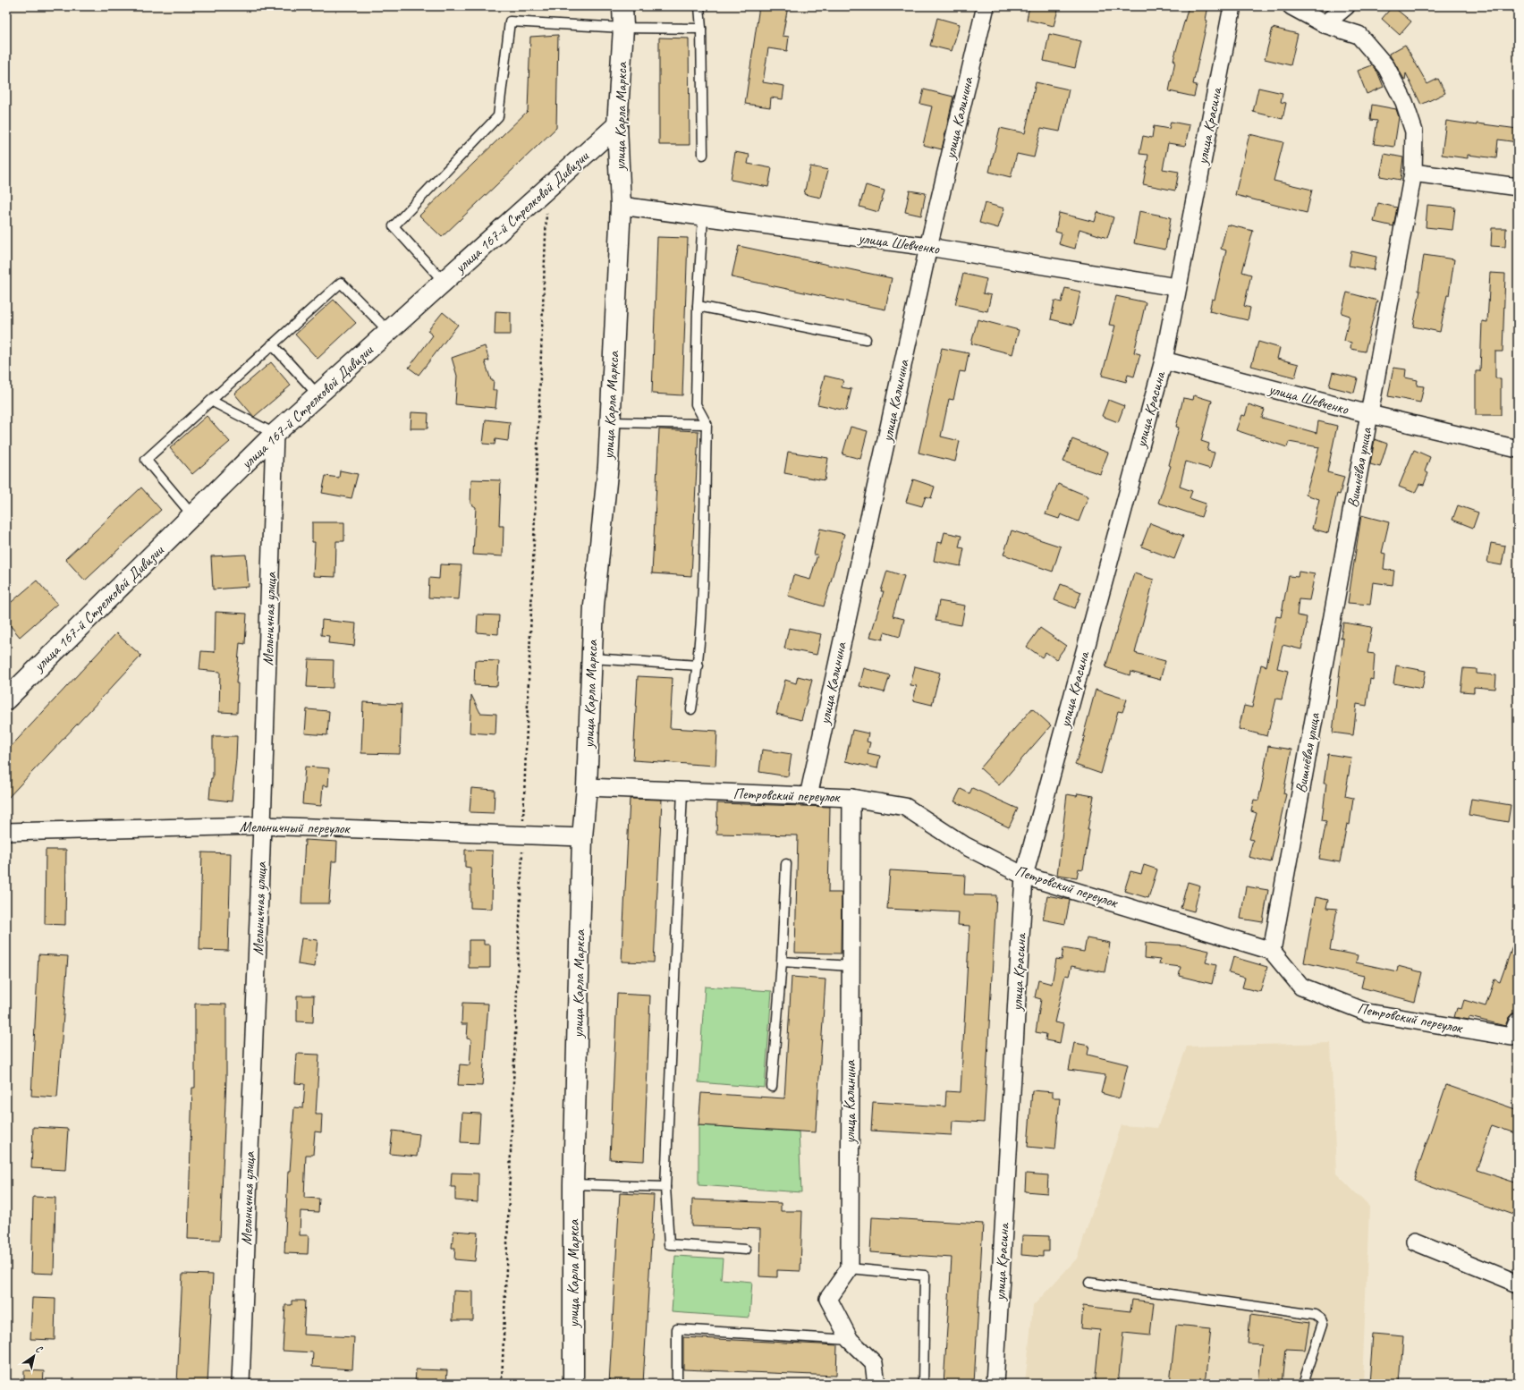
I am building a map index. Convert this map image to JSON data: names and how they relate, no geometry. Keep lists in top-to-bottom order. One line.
{"streets":{"street":["улица Карла Маркса","улица Калинина","улица Красина","улица 167-й Стрелковой Дивизии","улица Шевченко","Вишнёвая улица","Мельничная улица","Петровский переулок","Мельничный переулок"]},"crossings":[["улица Карла Маркса","улица 167-й Стрелковой Дивизии"],["улица Карла Маркса","улица Шевченко"],["улица Карла Маркса","Петровский переулок"],["улица Карла Маркса","Мельничный переулок"],["улица Калинина","улица Шевченко"],["улица Калинина","Петровский переулок"],["улица Красина","улица Шевченко"],["улица Красина","Петровский переулок"],["улица 167-й Стрелковой Дивизии","Мельничная улица"],["улица Шевченко","Вишнёвая улица"],["Вишнёвая улица","Петровский переулок"],["Мельничная улица","Мельничный переулок"]],"north":"top right"}
